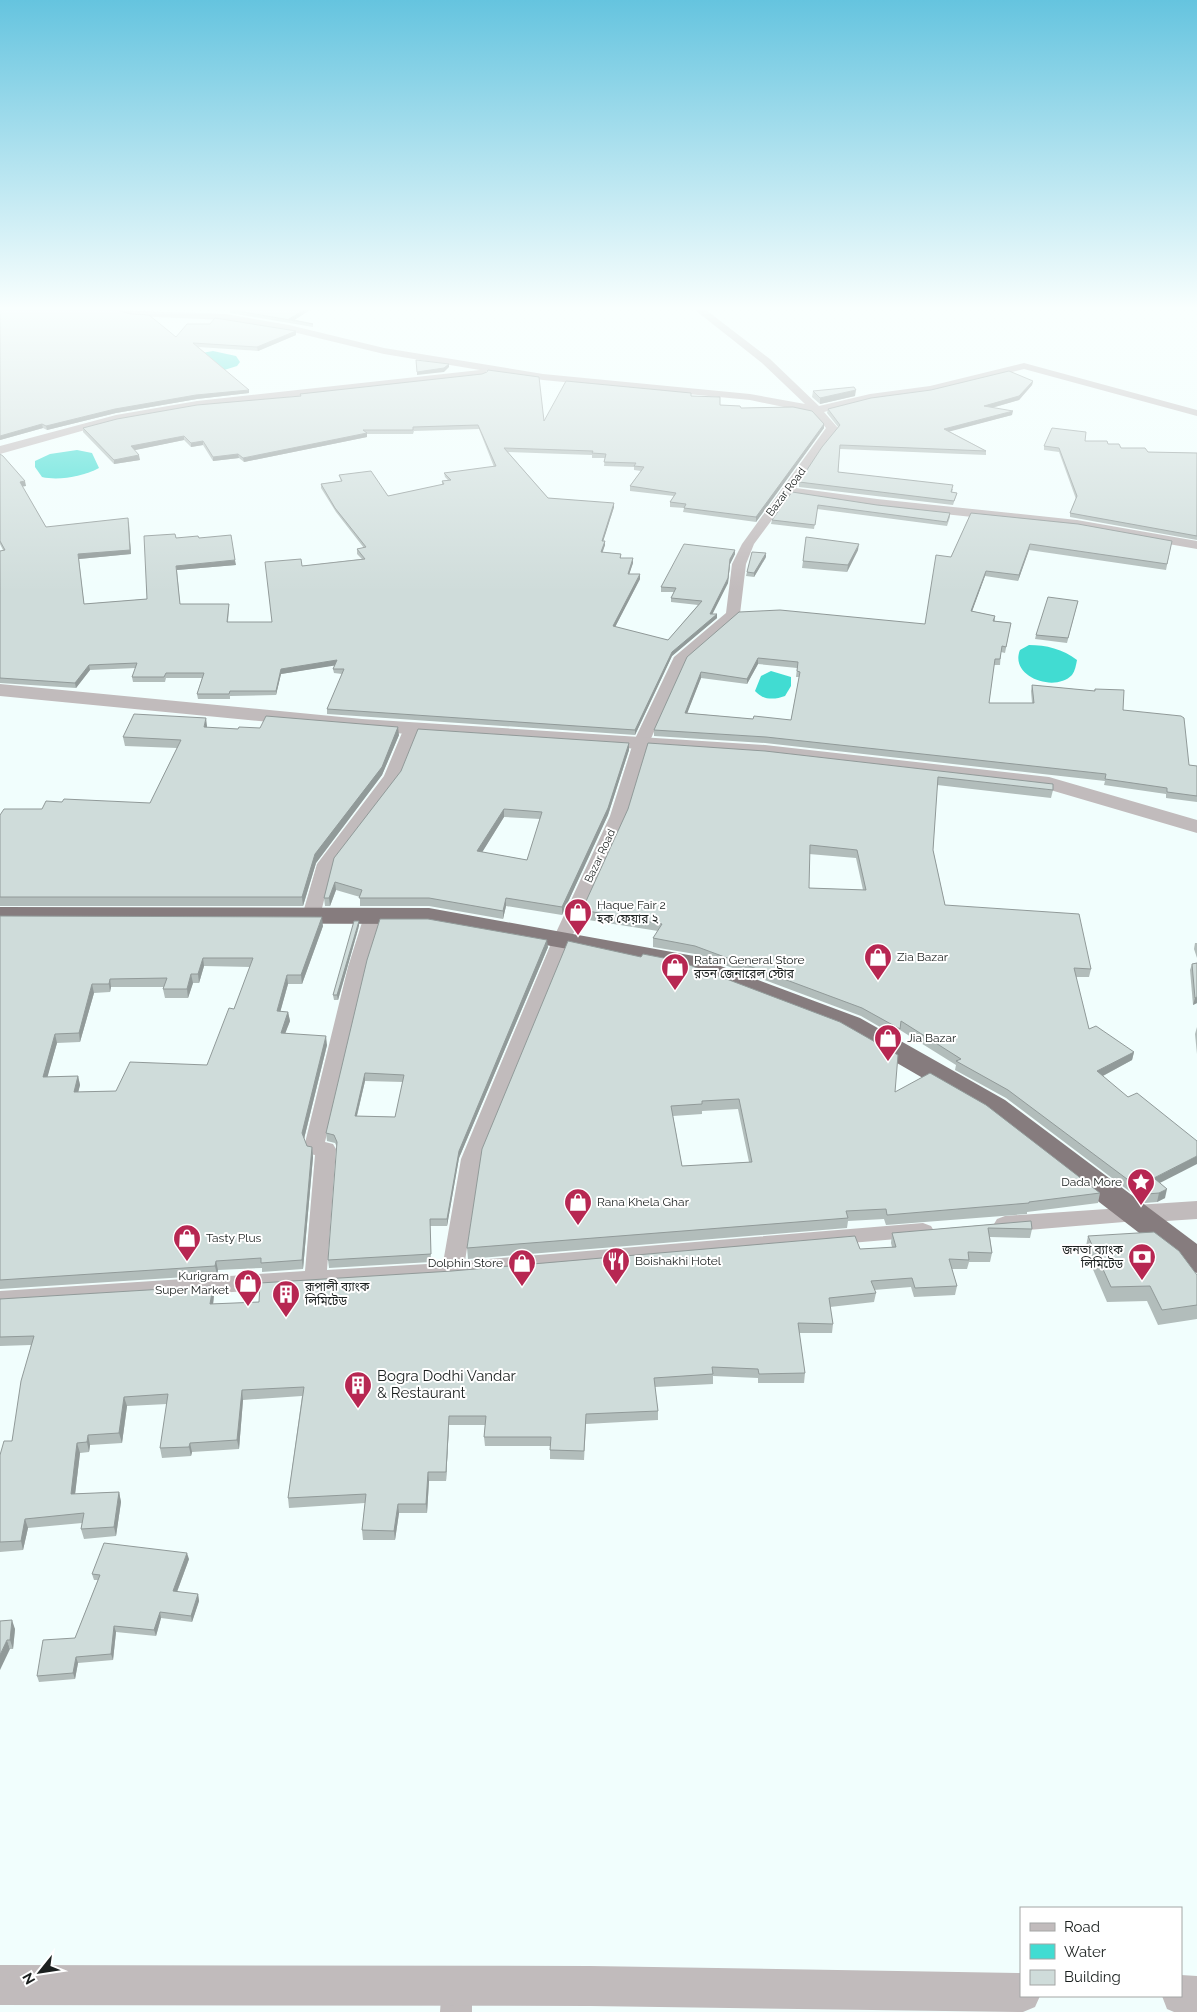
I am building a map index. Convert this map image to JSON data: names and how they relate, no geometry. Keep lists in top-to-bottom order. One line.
{"streets":{"street":["Bazar Road"]},"places":{"shop":["Haque Fair 2 হক ফেয়ার ২","Zia Bazar","Ratan General Store রতন জেনারেল স্টোর","Jia Bazar","Rana Khela Ghar","Tasty Plus","Dolphin Store","Kurigram Super Market"],"place":["Dada More"],"bank":["জনতা ব্যাংক লিমিটেড"],"restaurant":["Boishakhi Hotel"],"building":["রূপালী ব্যাংক লিমিটেড","Bogra Dodhi Vandar & Restaurant"]},"legend":["Road","Water","Building"],"north":"bottom left"}
